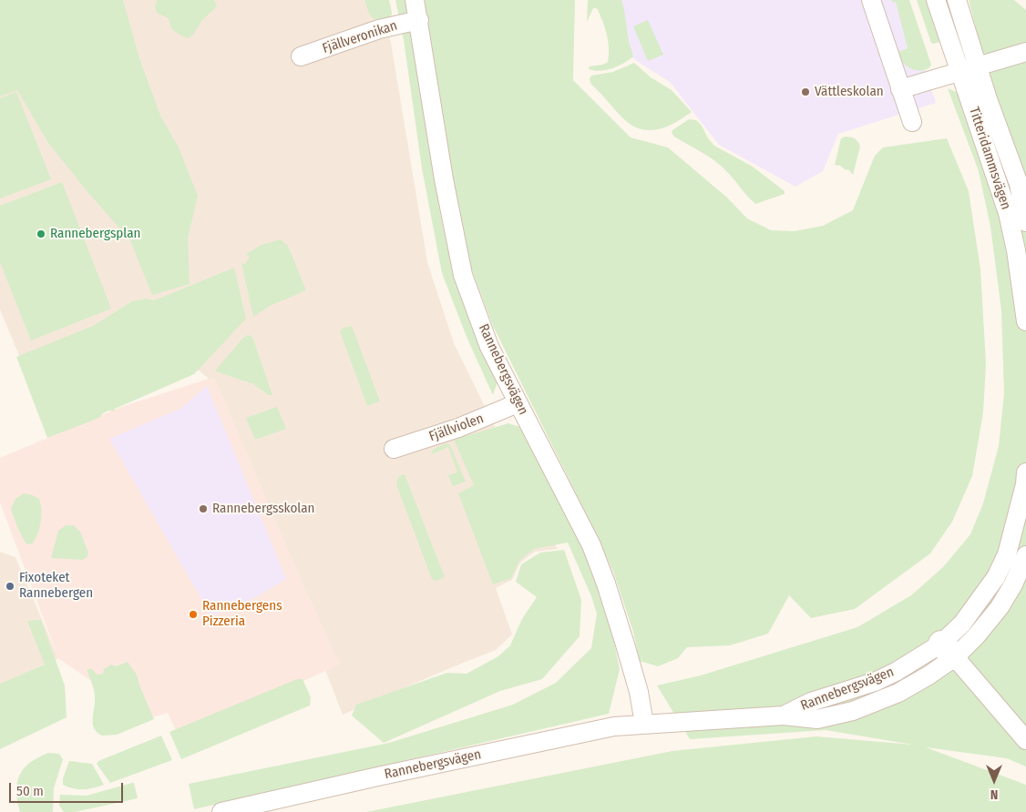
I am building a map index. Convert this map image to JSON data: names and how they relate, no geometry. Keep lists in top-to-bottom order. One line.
{"streets":{"street":["Fjällveronikan","Titteridammsvägen","Rannebergsvägen","Fjällviolen"]},"crossings":[["Fjällveronikan","Rannebergsvägen"],["Rannebergsvägen","Fjällviolen"]],"places":["Vättleskolan","Rannebergsplan","Rannebergsskolan","Fixoteket Rannebergen","Rannebergens Pizzeria"],"scale_bar":"50 m","north":"bottom"}
